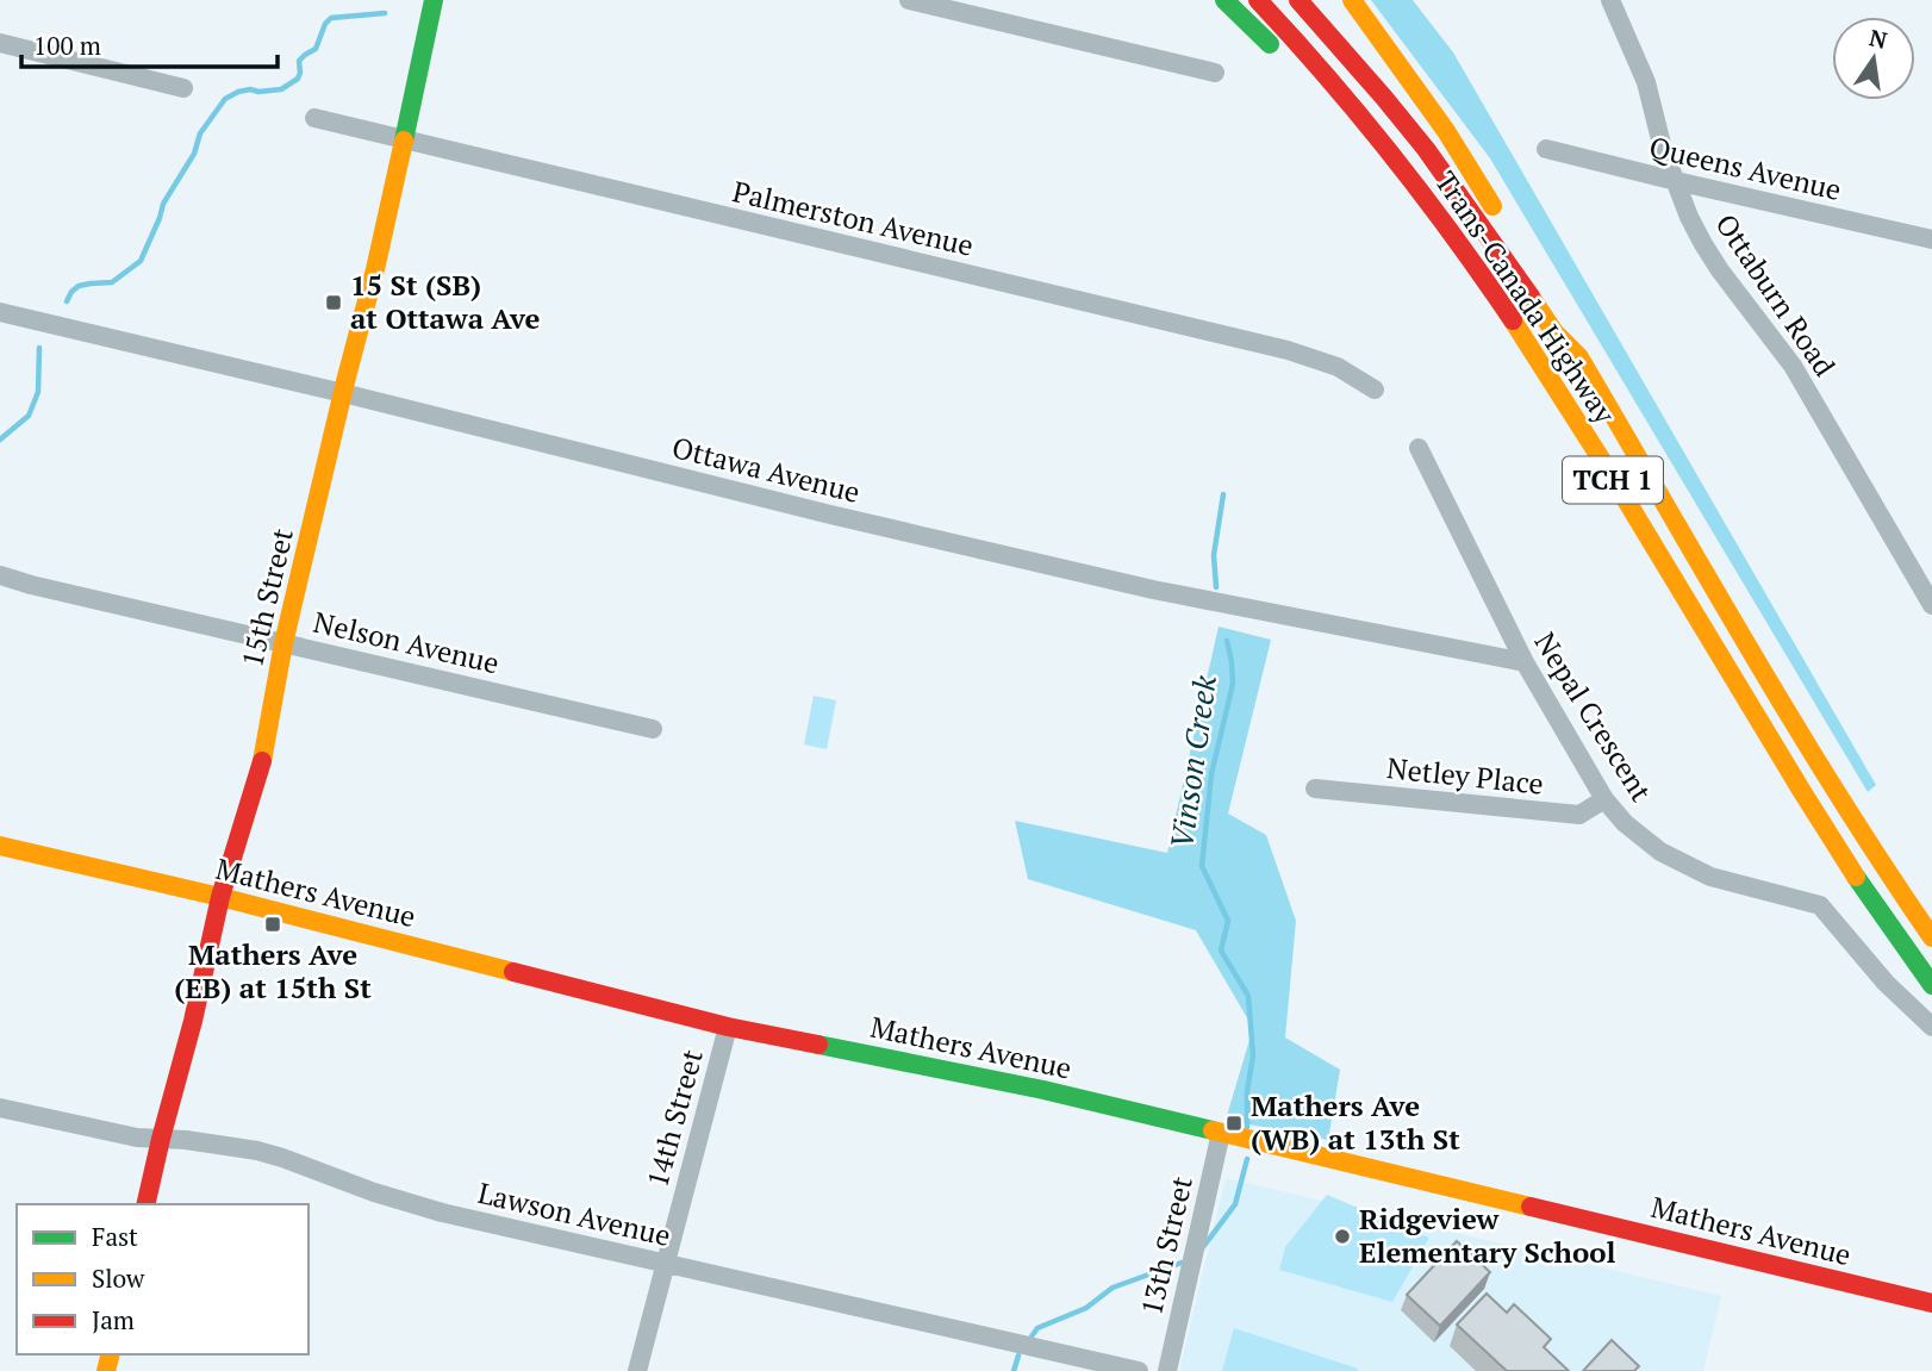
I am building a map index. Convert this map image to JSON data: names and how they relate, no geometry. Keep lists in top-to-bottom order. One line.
{"streets":{"main road":["Trans-Canada Highway","TCH 1","15th Street","Mathers Avenue"],"street":["Queens Avenue","Palmerston Avenue","Ottaburn Road","Ottawa Avenue","Nelson Avenue","Nepal Crescent","Netley Place","14th Street","Lawson Avenue","13th Street"]},"crossings":[["Queens Avenue","Ottaburn Road"],["Palmerston Avenue","15th Street"],["Ottawa Avenue","15th Street"],["Ottawa Avenue","Nepal Crescent"],["15th Street","Nelson Avenue"],["15th Street","Mathers Avenue"],["15th Street","Lawson Avenue"],["Nepal Crescent","Netley Place"],["Mathers Avenue","14th Street"],["Mathers Avenue","13th Street"],["14th Street","Lawson Avenue"]],"water":["Vinson Creek"],"places":{"transit":["15 St (SB) at Ottawa Ave","Mathers Ave (EB) at 15th St","Mathers Ave (WB) at 13th St"],"other":["Ridgeview Elementary School"]},"legend":["Fast","Slow","Jam"],"scale_bar":"100 m","north":"top"}
